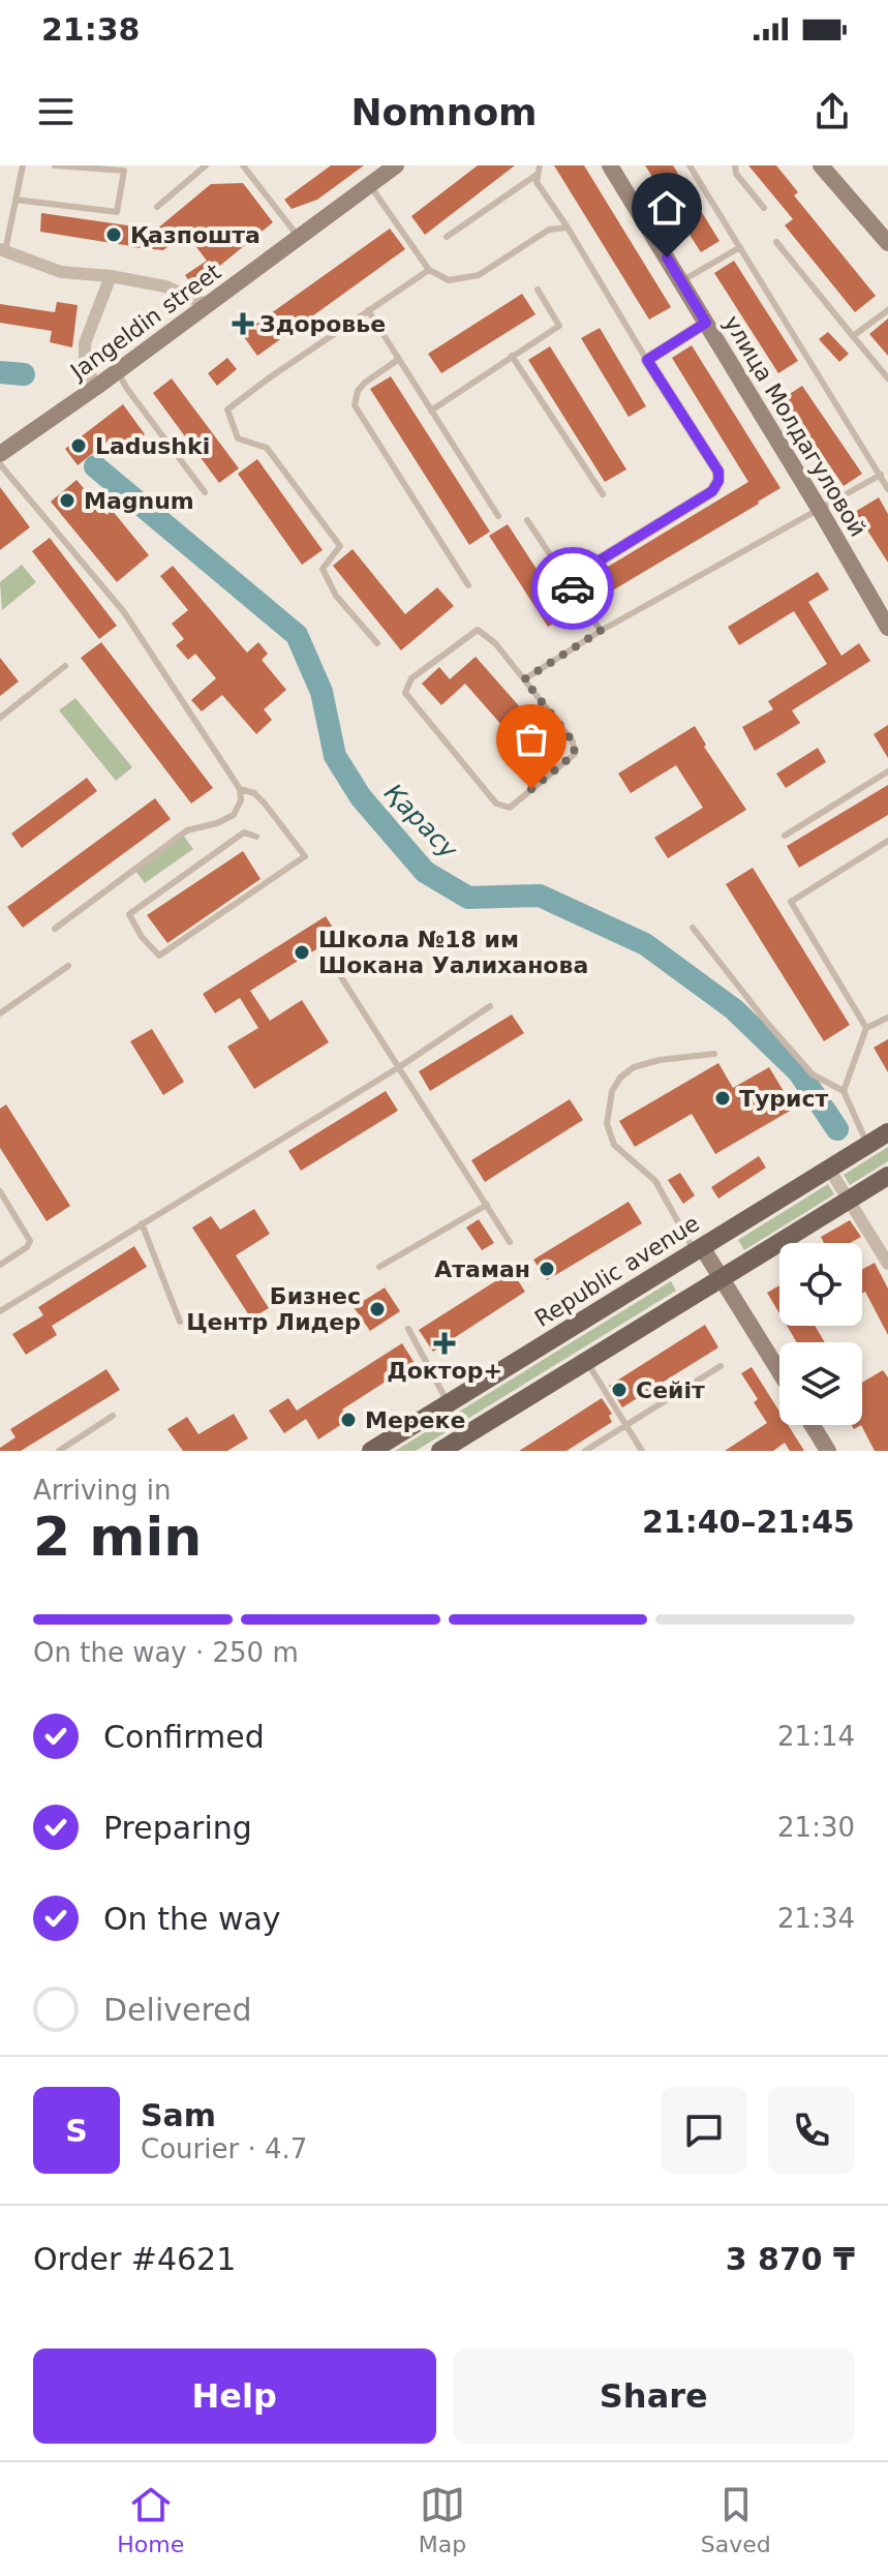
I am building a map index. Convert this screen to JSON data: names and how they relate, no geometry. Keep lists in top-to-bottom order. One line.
{"streets":{"main road":["Jangeldin street","улица Молдагуловой","Republic avenue"]},"water":["Қарасу"],"places":{"other":["Қазпошта","Ladushki","Magnum","Школа №18 им Шокана Уалиханова","Турист","Атаман","Бизнес Центр Лидер","Сейіт","Мереке"],"health":["Здоровье","Доктор+"]},"page":{"status":"21:38","header":"Nomnom","heading":["2 min","Arriving in","21:40–21:45"],"panel":["Sam","Courier · 4.7","Order #4621","3 870 ₸"],"bar":"On the way · 250 m","list":[["Confirmed","21:14"],["Preparing","21:30"],["On the way","21:34"],"Delivered"],"round":"S","buttons":["Help","Share"],"tabs":["Home","Map","Saved"]}}
